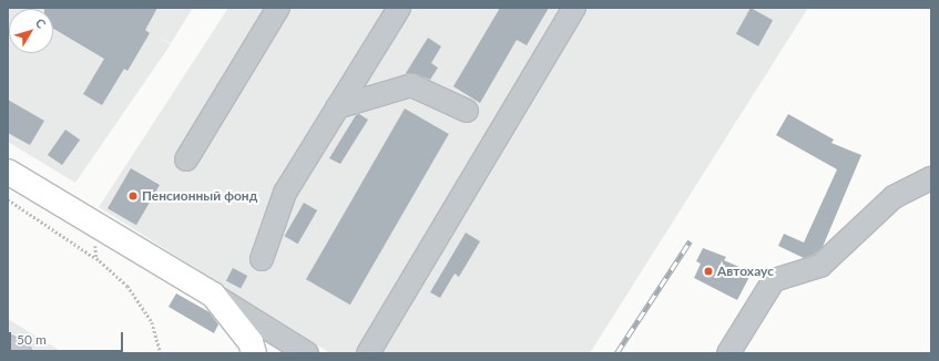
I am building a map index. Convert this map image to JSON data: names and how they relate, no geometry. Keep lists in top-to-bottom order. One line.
{"places":["Пенсионный фонд","Автохаус"],"scale_bar":"50 m","north":"top right"}
